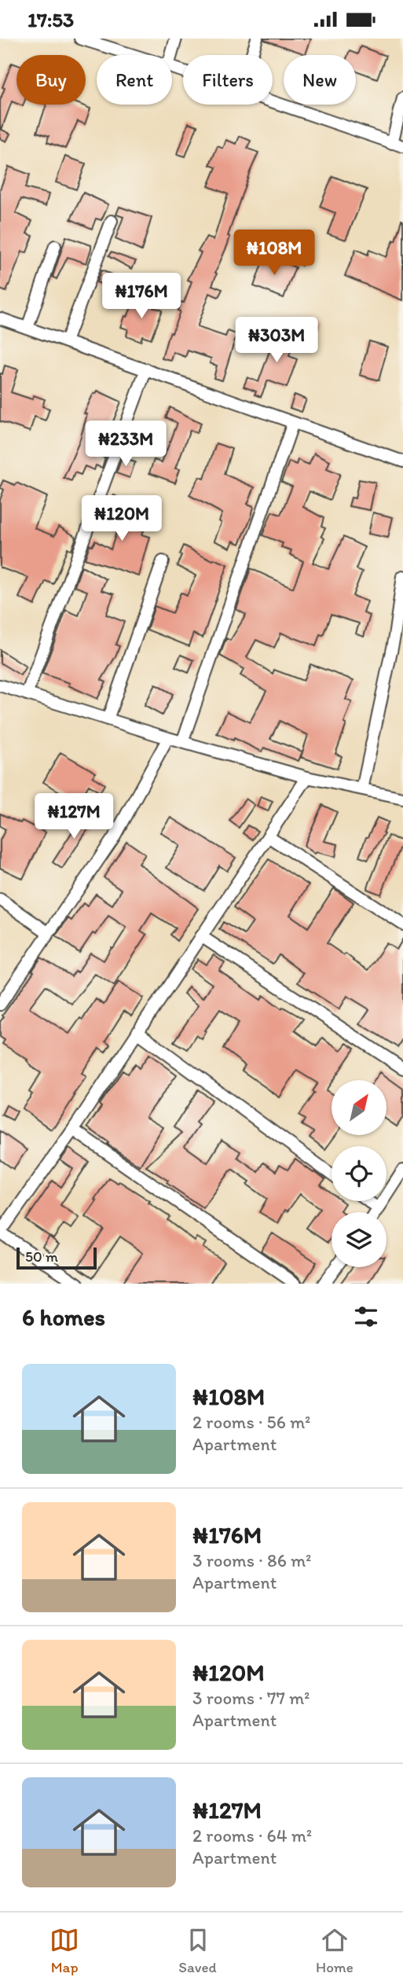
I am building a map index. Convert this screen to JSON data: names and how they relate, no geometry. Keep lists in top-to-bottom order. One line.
{"scale_bar":"50 m","north":"top right","page":{"status":"17:53","chip":["Buy","Rent","Filters","New"],"price":["₦108M","₦176M","₦303M","₦233M","₦120M","₦127M"],"scale":"50 m","heading":"6 homes","list":[{"name":"₦108M","note":"2 rooms · 56 m² · Apartment"},{"name":"₦176M","note":"3 rooms · 86 m² · Apartment"},{"name":"₦120M","note":"3 rooms · 77 m² · Apartment"},{"name":"₦127M","note":"2 rooms · 64 m² · Apartment"}],"tabs":["Map","Saved","Home"]}}
